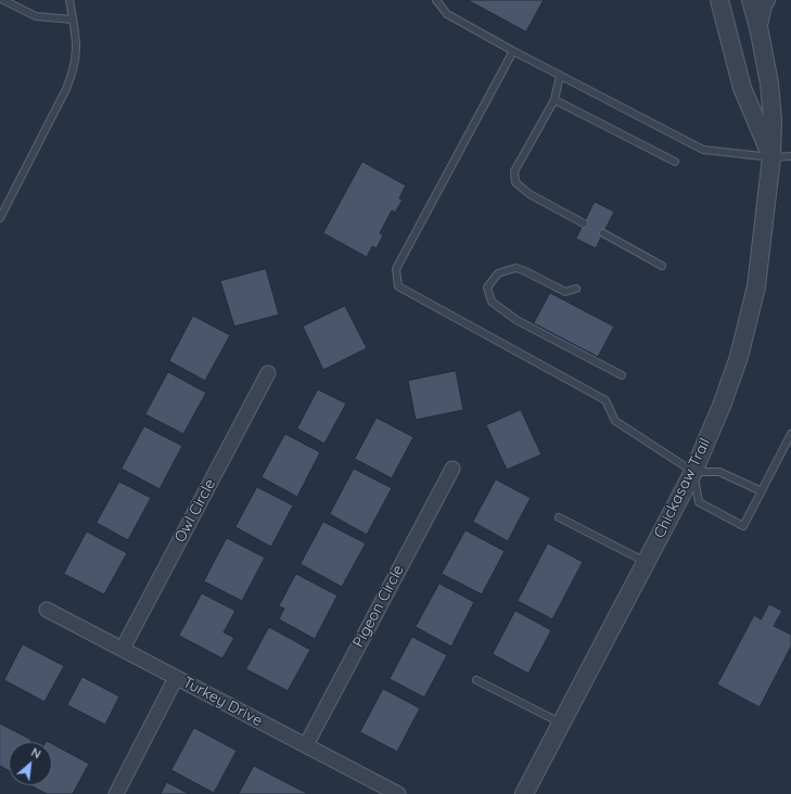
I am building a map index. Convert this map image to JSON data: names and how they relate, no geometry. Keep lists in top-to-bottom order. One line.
{"streets":{"street":["Chickasaw Trail","Owl Circle","Pigeon Circle","Turkey Drive"]},"crossings":[["Owl Circle","Turkey Drive"],["Pigeon Circle","Turkey Drive"]],"north":"top right"}
